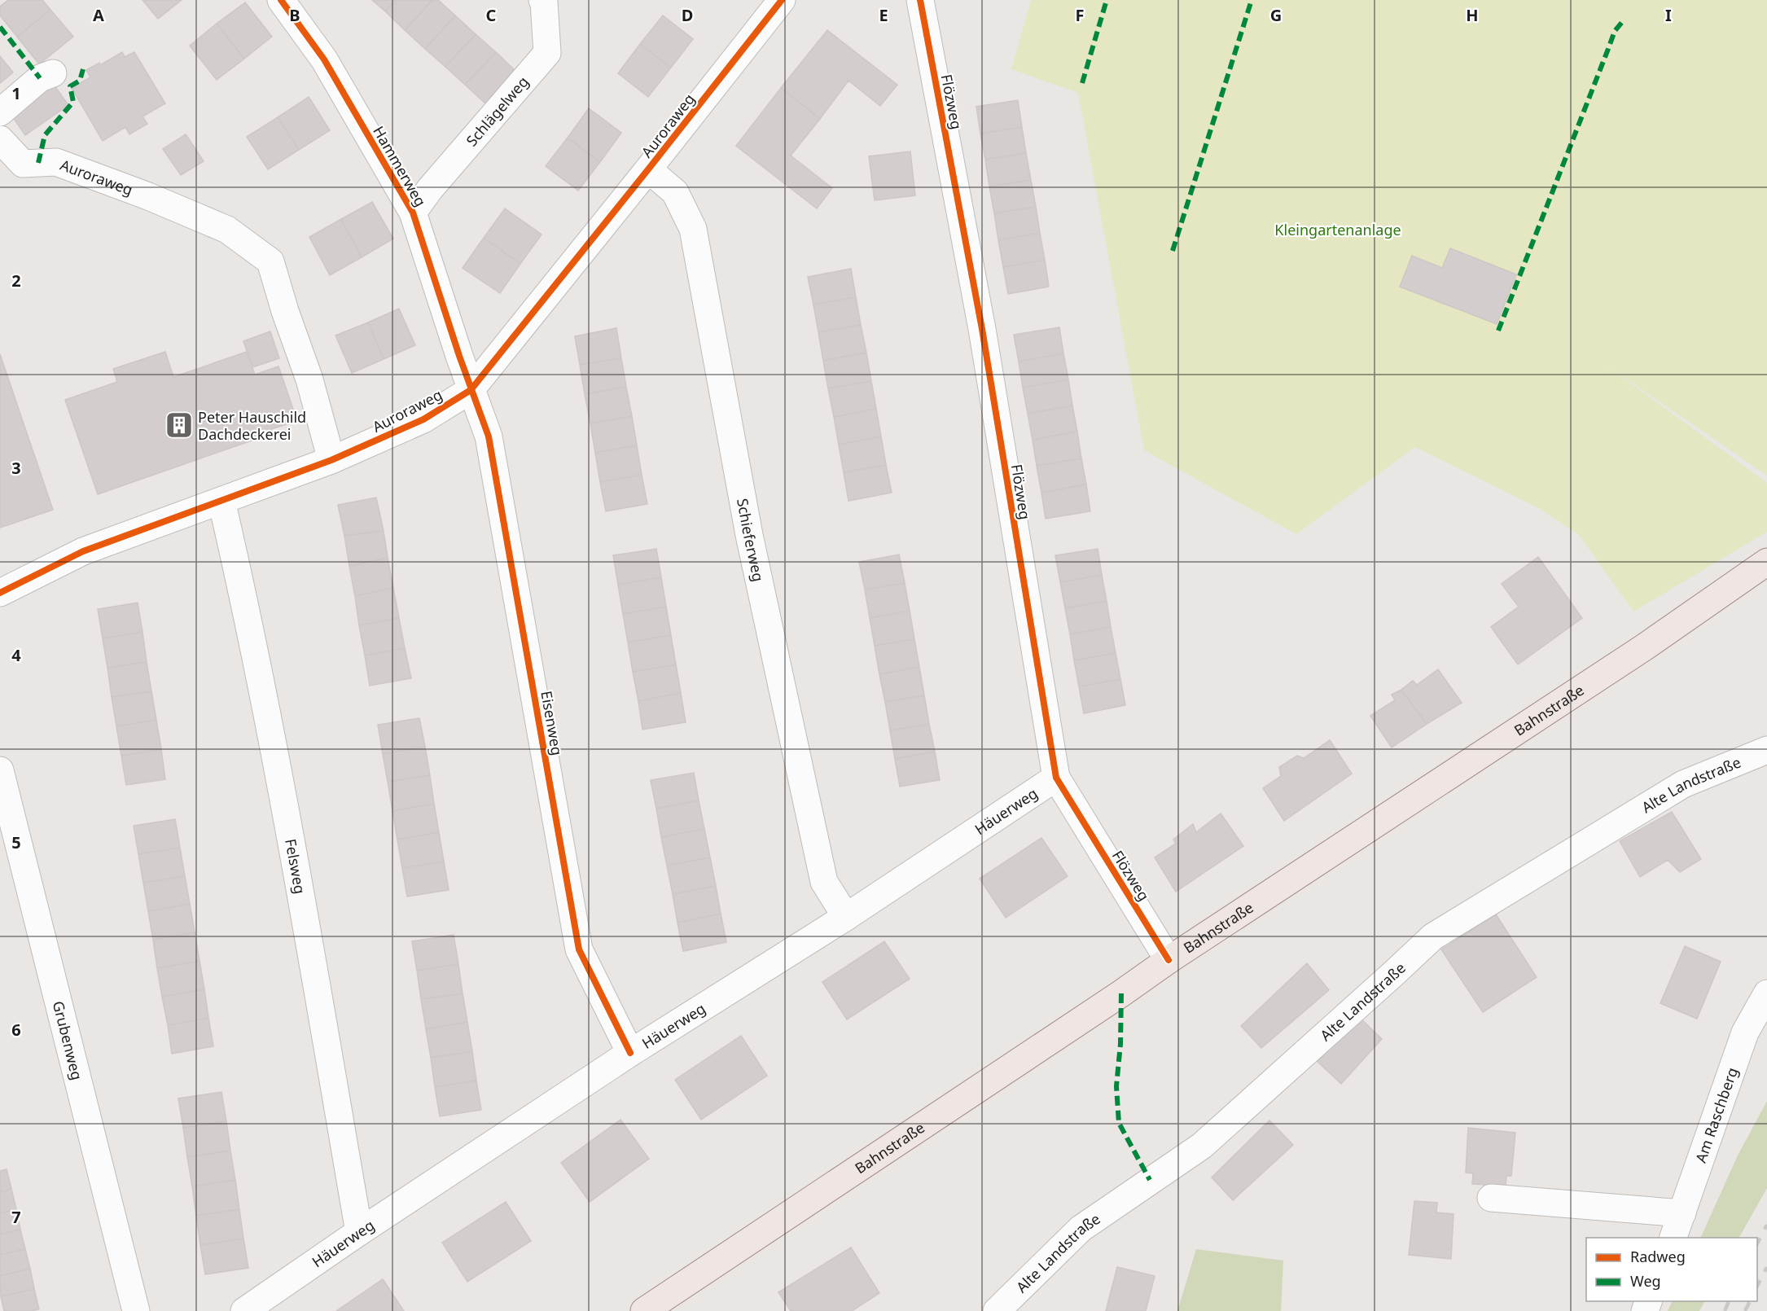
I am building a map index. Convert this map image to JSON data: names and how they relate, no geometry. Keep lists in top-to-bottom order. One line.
{"streets":{"main road":["Bahnstraße"],"street":["Flözweg","Schlägelweg","Auroraweg","Hammerweg","Schieferweg","Eisenweg","Alte Landstraße","Häuerweg","Felsweg","Grubenweg","Am Raschberg"]},"crossings":[["Flözweg","Bahnstraße"],["Flözweg","Häuerweg"],["Schlägelweg","Hammerweg"],["Auroraweg","Hammerweg"],["Auroraweg","Schieferweg"],["Auroraweg","Eisenweg"],["Auroraweg","Felsweg"],["Hammerweg","Eisenweg"],["Schieferweg","Häuerweg"],["Eisenweg","Häuerweg"],["Häuerweg","Felsweg"]],"parks":["Kleingartenanlage"],"places":{"building":["Peter Hauschild Dachdeckerei"]},"legend":["Radweg","Weg"],"grid":{"columns":["A","B","C","D","E","F","G","H","I"],"rows":["1","2","3","4","5","6","7"]}}
